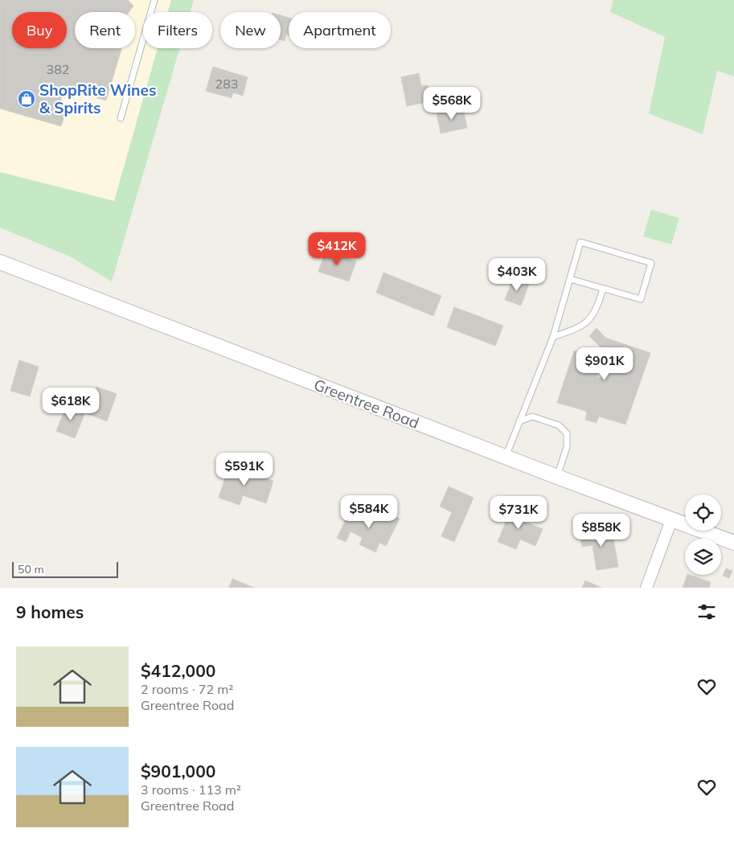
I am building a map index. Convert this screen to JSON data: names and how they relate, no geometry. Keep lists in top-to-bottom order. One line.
{"streets":{"street":["Greentree Road"]},"places":{"shop":["ShopRite Wines & Spirits"]},"house_numbers":["382","283"],"scale_bar":"50 m","page":{"chip":["Buy","Rent","Filters","New","Apartment"],"price":["$568K","$412K","$403K","$901K","$618K","$591K","$584K","$731K","$858K"],"scale":"50 m","heading":"9 homes","list":[{"name":"$412,000","note":"2 rooms · 72 m² · Greentree Road"},{"name":"$901,000","note":"3 rooms · 113 m² · Greentree Road"}]}}
